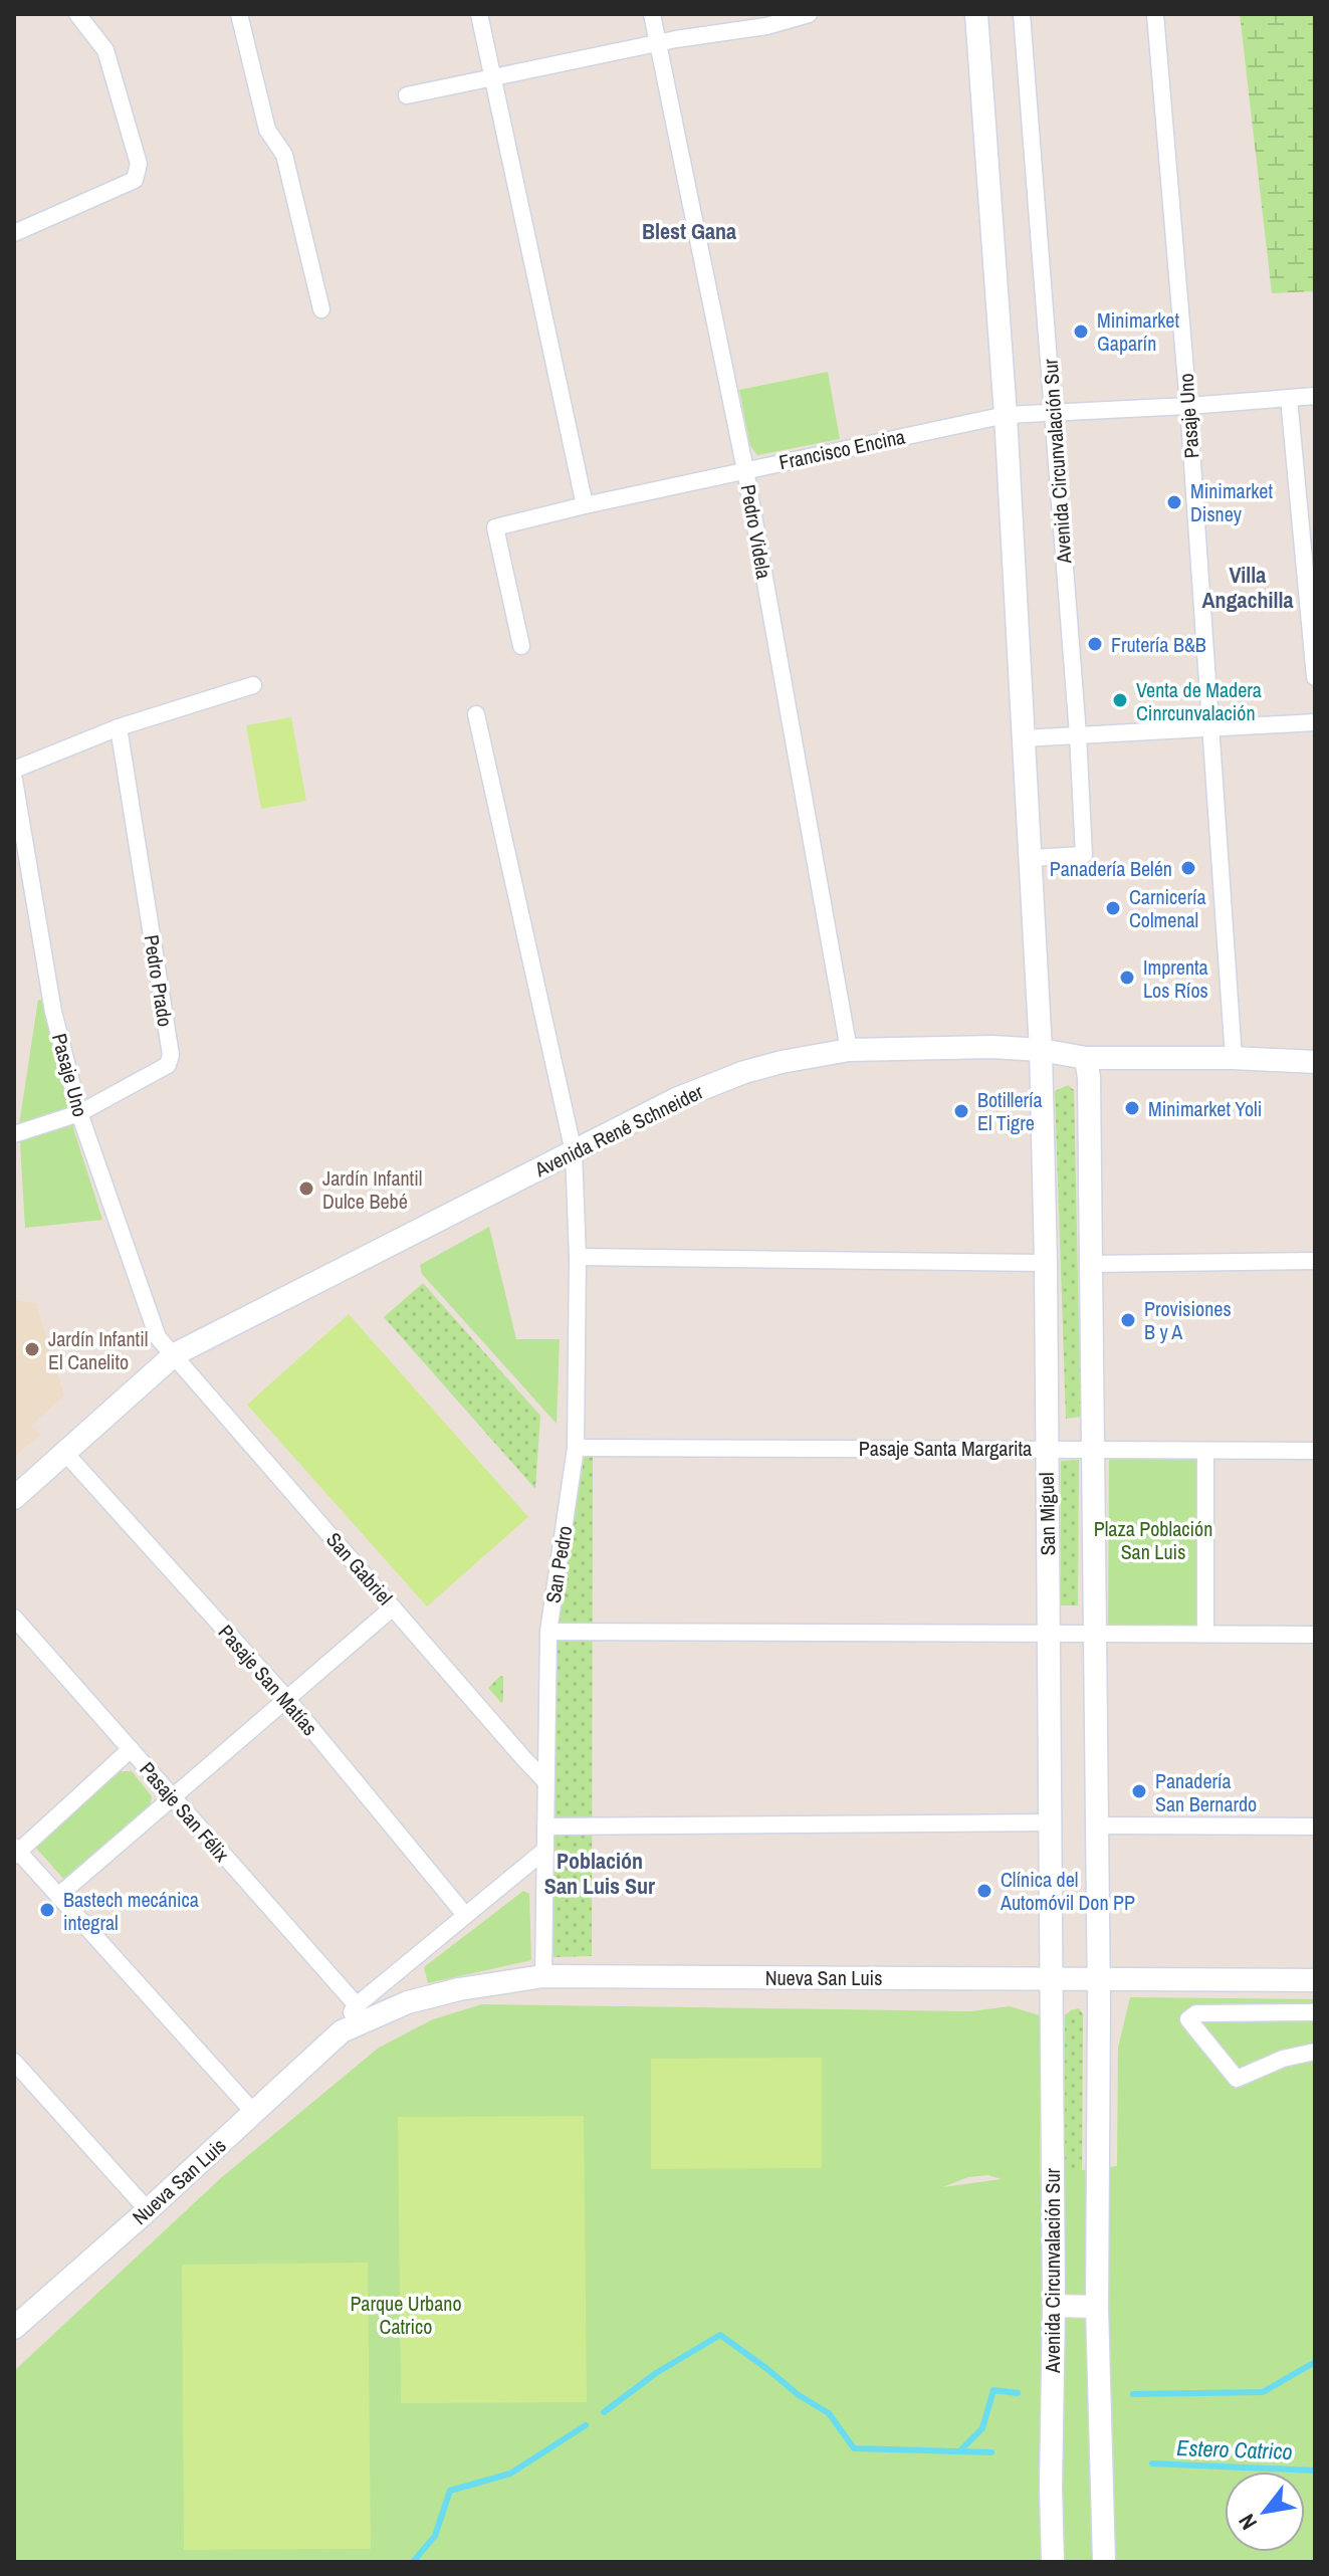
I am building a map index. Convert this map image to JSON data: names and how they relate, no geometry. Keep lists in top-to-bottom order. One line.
{"streets":{"main road":["Avenida Circunvalación Sur","Avenida René Schneider","San Miguel","Nueva San Luis"],"street":["Pasaje Uno","Francisco Encina","Pedro Videla","Pedro Prado","Pasaje Santa Margarita","San Pedro","San Gabriel","Pasaje San Matías","Pasaje San Félix"]},"crossings":[["Pasaje Uno","Francisco Encina"],["Pasaje Uno","Pedro Prado"],["Pasaje Uno","Avenida René Schneider"],["Pasaje Uno","San Gabriel"],["Francisco Encina","Avenida Circunvalación Sur"],["Francisco Encina","Pedro Videla"],["Avenida Circunvalación Sur","San Miguel"],["Avenida Circunvalación Sur","Nueva San Luis"],["Pedro Videla","Avenida René Schneider"],["Avenida René Schneider","San Miguel"],["Avenida René Schneider","San Pedro"],["Avenida René Schneider","San Gabriel"],["Avenida René Schneider","Pasaje San Matías"],["Pasaje Santa Margarita","San Miguel"],["Pasaje Santa Margarita","San Pedro"],["San Miguel","Nueva San Luis"],["San Pedro","San Gabriel"],["San Pedro","Nueva San Luis"],["Pasaje San Matías","Nueva San Luis"],["Pasaje San Félix","Nueva San Luis"]],"districts":["Blest Gana","Villa Angachilla","Población San Luis Sur"],"water":["Estero Catrico"],"parks":["Plaza Población San Luis","Parque Urbano Catrico"],"places":["Minimarket Gaparín","Minimarket Disney","Frutería B&B","Venta de Madera Cinrcunvalación","Panadería Belén","Carnicería Colmenal","Imprenta Los Ríos","Minimarket Yoli","Botillería El Tigre","Jardín Infantil Dulce Bebé","Provisiones B y A","Jardín Infantil El Canelito","Panadería San Bernardo","Clínica del Automóvil Don PP","Bastech mecánica integral"],"north":"bottom left"}
